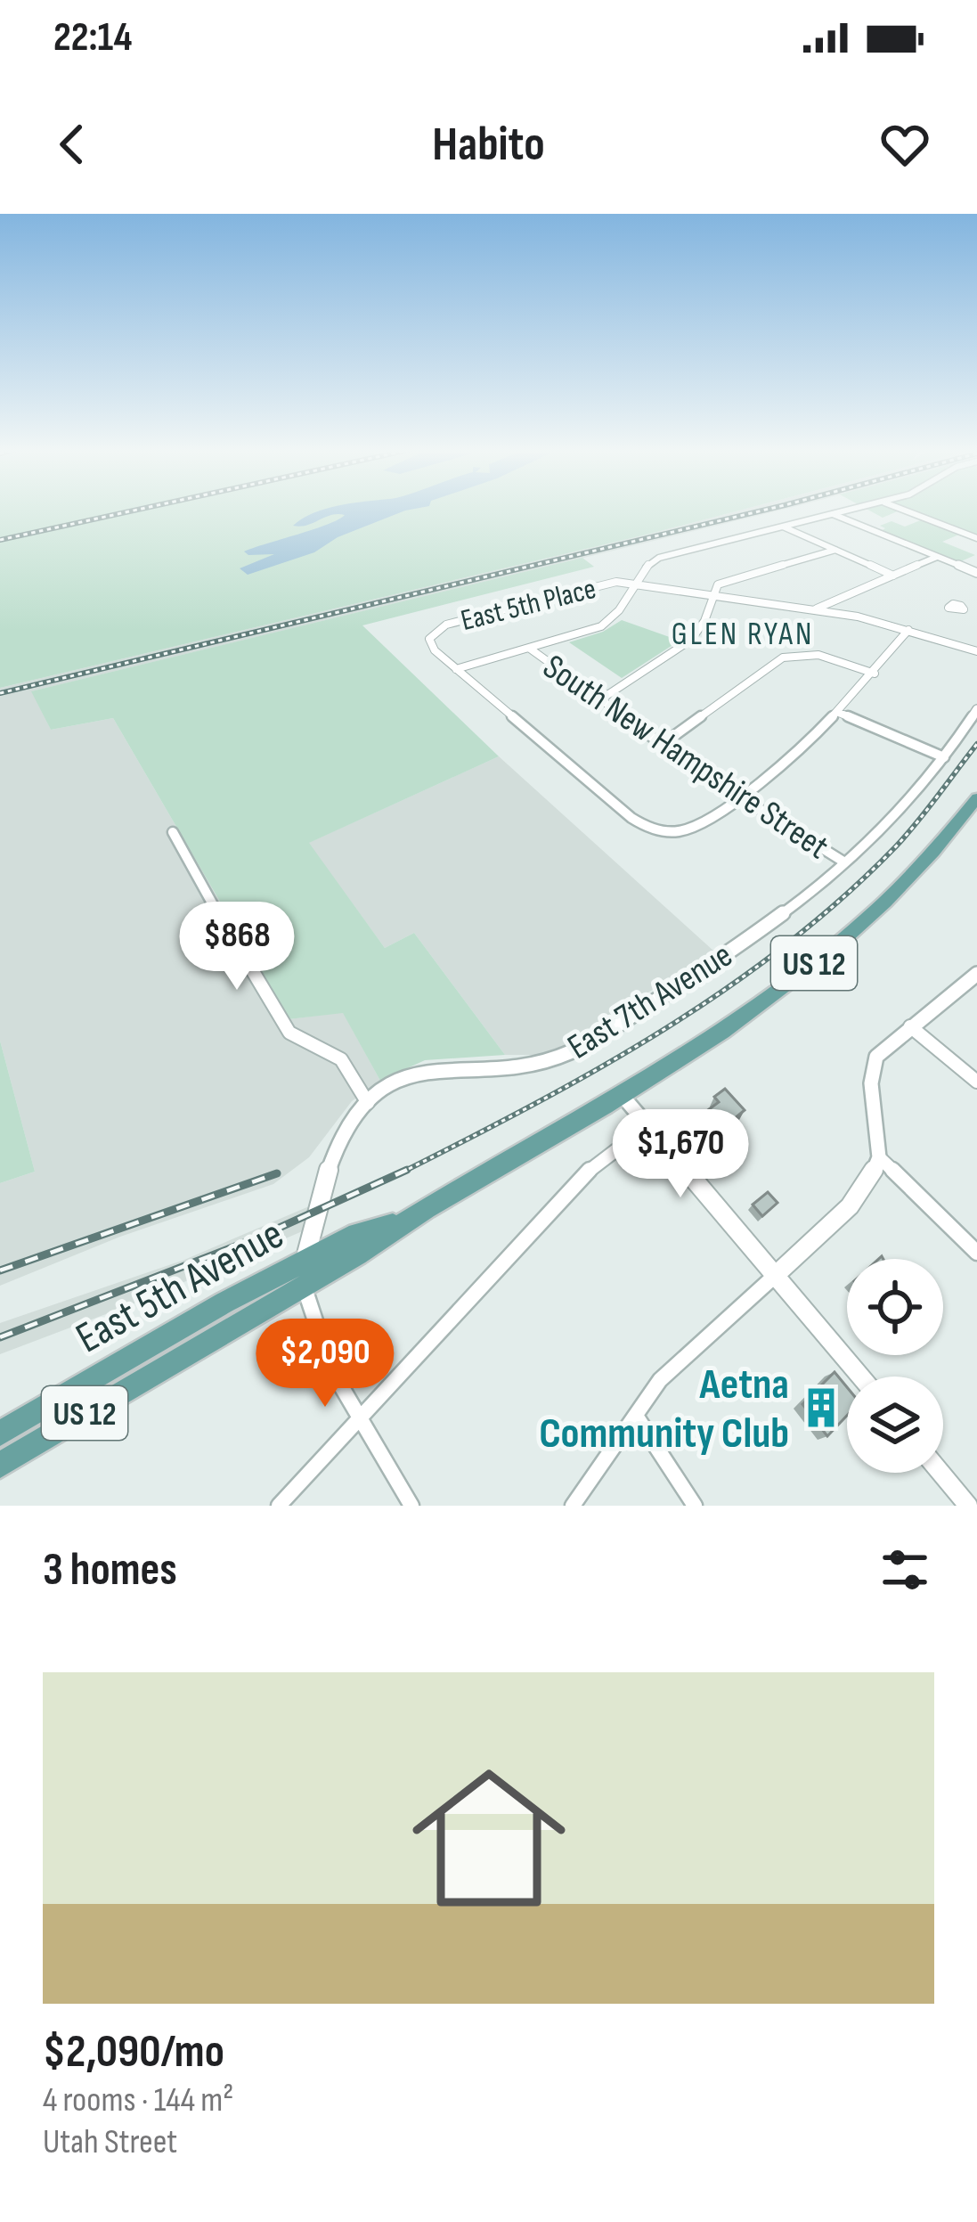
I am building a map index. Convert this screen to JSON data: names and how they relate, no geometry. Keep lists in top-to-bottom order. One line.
{"streets":{"main road":["US 12","East 5th Avenue"],"street":["East 5th Place","South New Hampshire Street","East 7th Avenue"]},"crossings":[["South New Hampshire Street","East 7th Avenue"],["East 7th Avenue","East 5th Avenue"]],"districts":["GLEN RYAN"],"places":{"building":["Aetna Community Club"]},"page":{"status":"22:14","header":"Habito","price":["$868","$1,670","$2,090"],"heading":"3 homes","list":[{"name":"$2,090/mo","note":"4 rooms · 144 m² · Utah Street"}]}}
